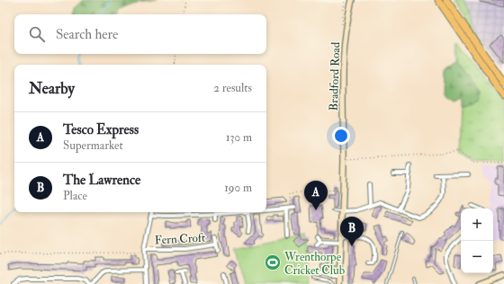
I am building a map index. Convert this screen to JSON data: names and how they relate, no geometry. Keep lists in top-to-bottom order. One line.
{"streets":{"street":["Bradford Road","Fern Croft"]},"places":{"sports":["Wrenthorpe Cricket Club"]},"page":{"search":"Search here","heading":["Nearby","2 results"],"list":[{"mark":"A","name":"Tesco Express","note":"Supermarket","value":"130 m"},{"mark":"B","name":"The Lawrence","note":"Place","value":"190 m"}],"pins":["A","B"],"map_buttons":["+","−"]}}
